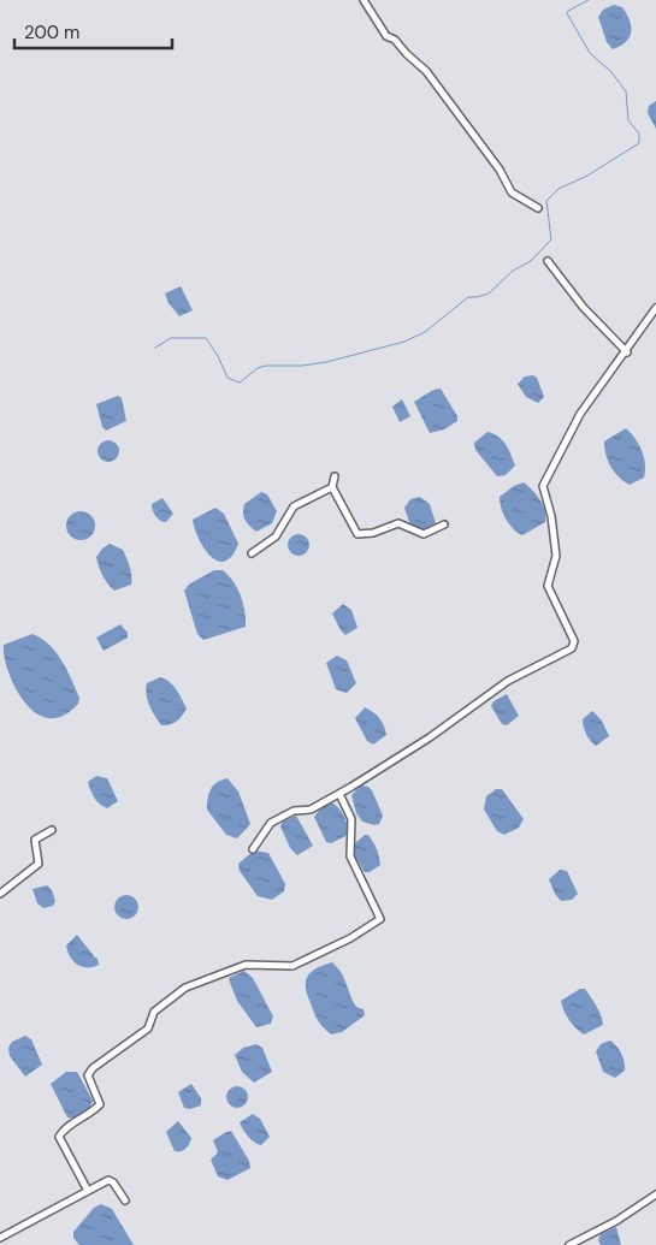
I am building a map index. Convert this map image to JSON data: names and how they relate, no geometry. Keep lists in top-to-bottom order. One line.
{"scale_bar":"200 m"}
